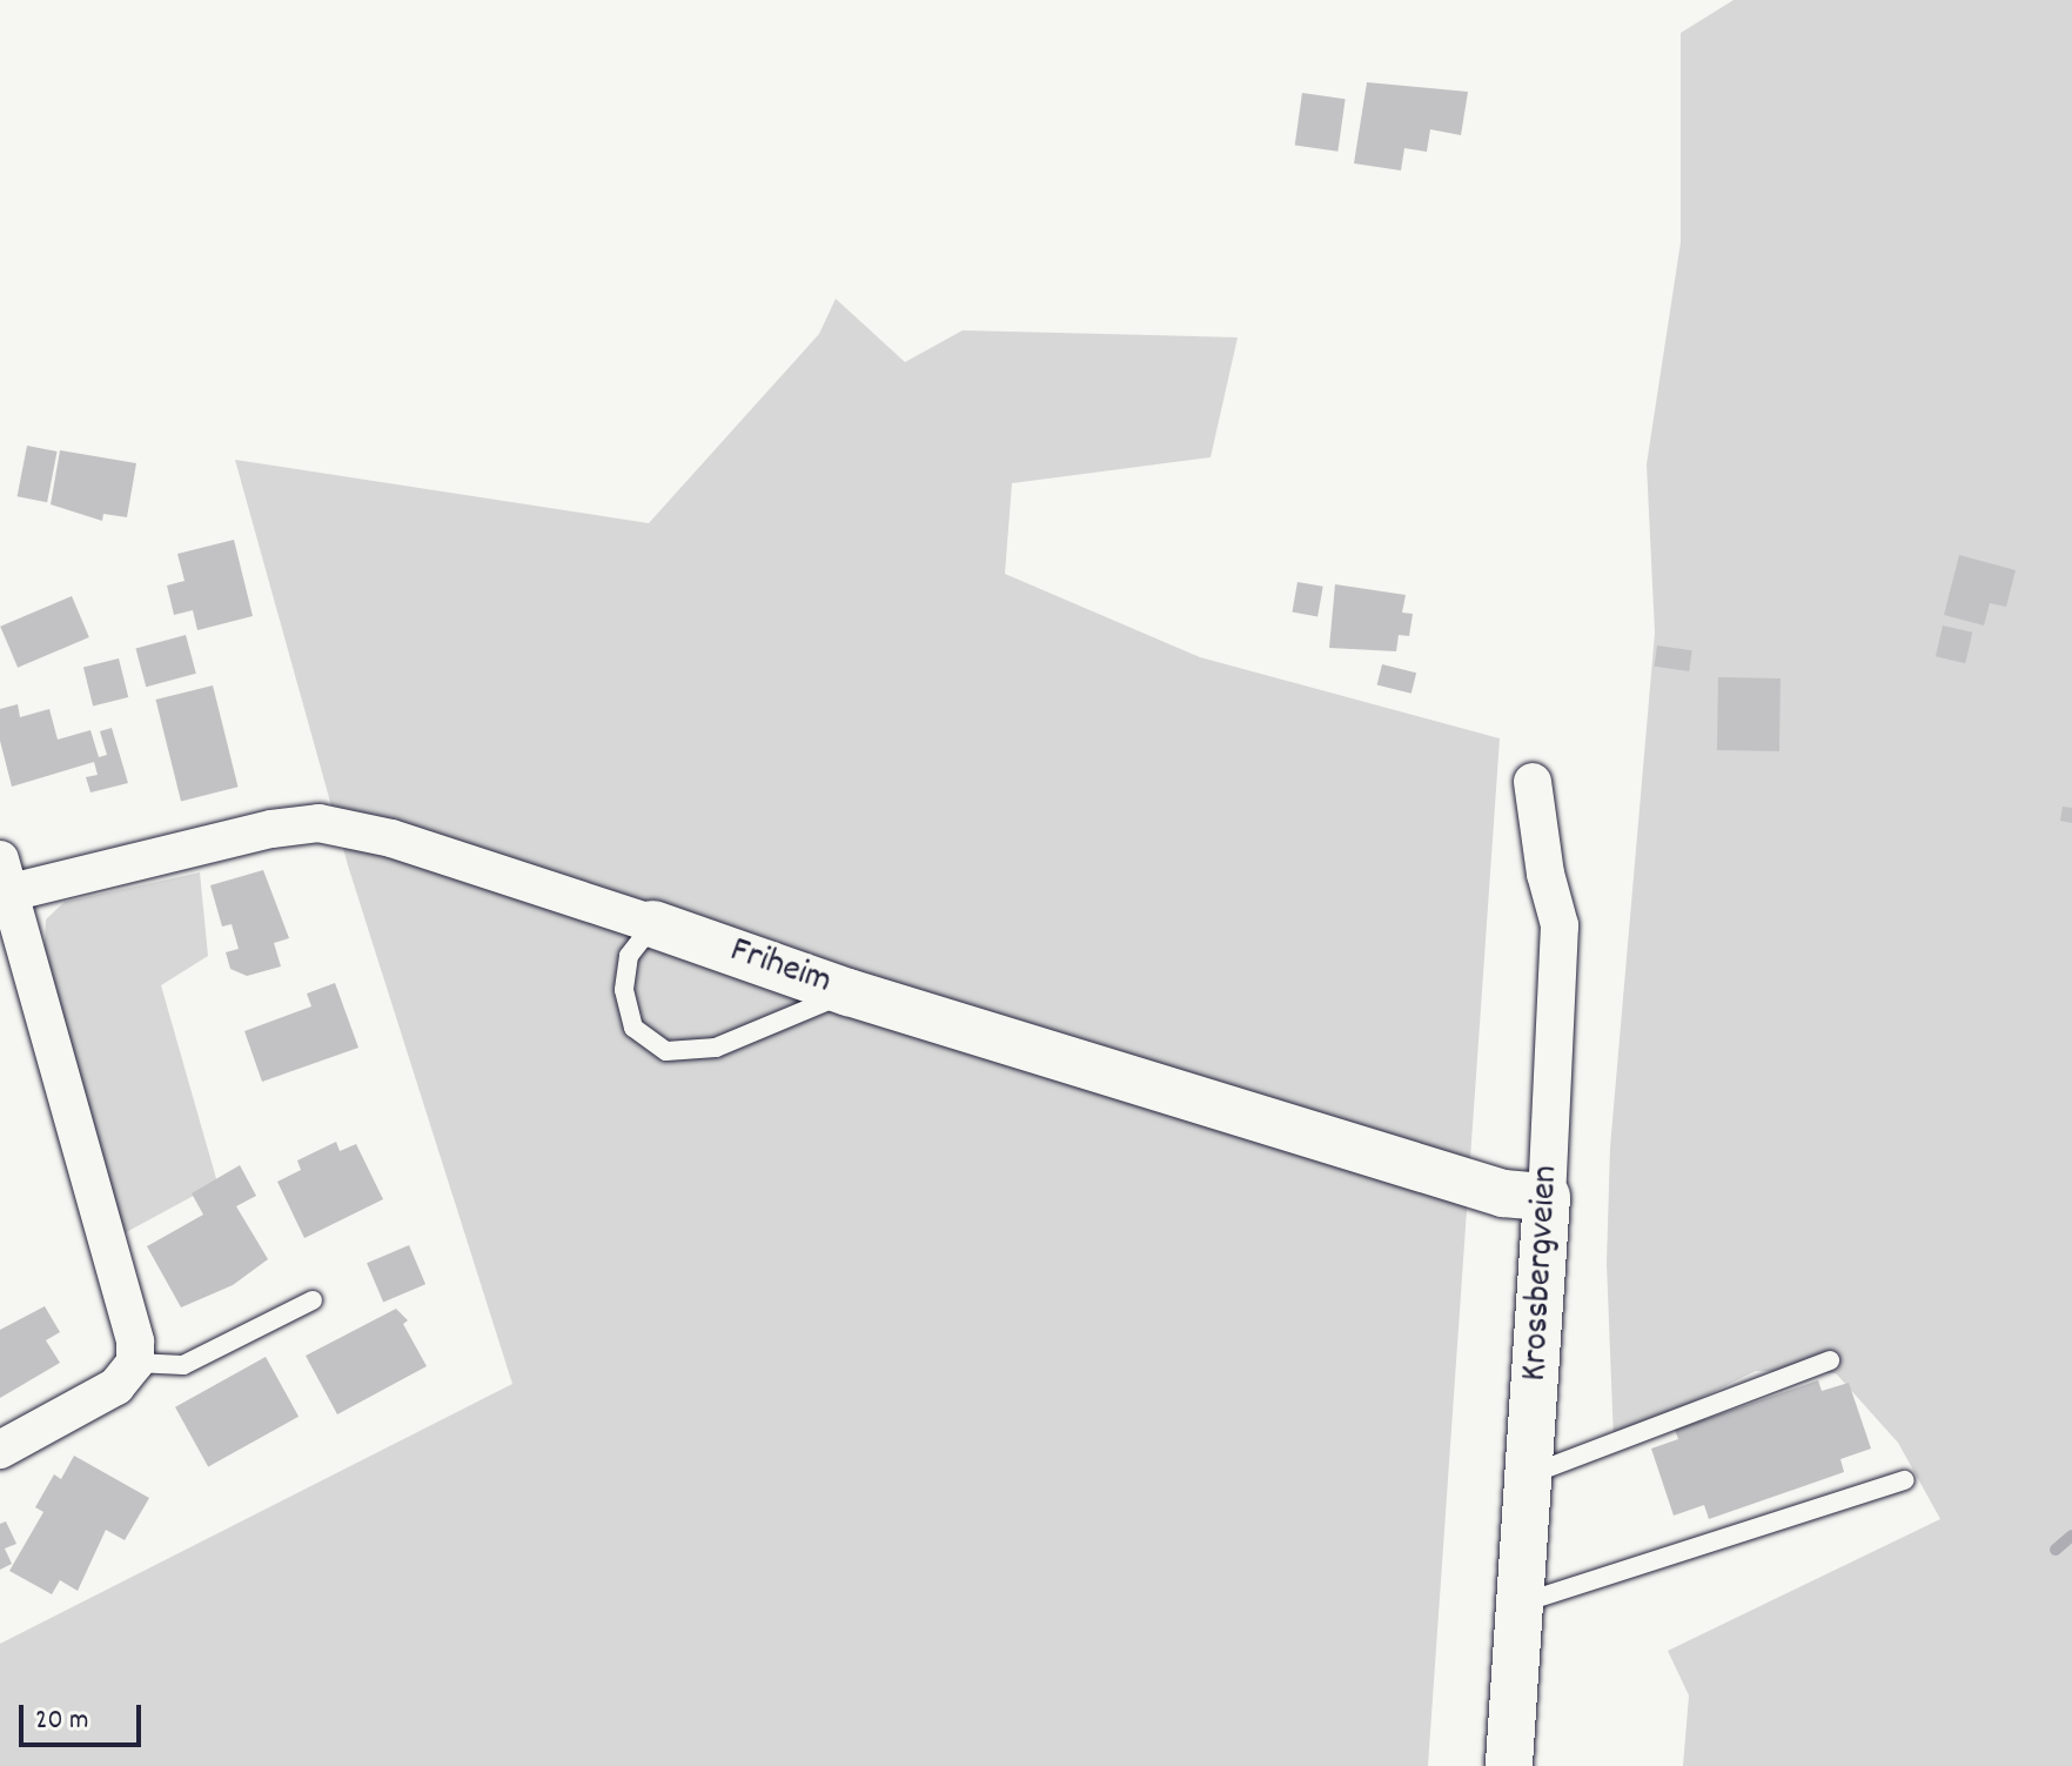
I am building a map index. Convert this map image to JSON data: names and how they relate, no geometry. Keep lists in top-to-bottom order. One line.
{"streets":{"street":["Friheim","Krossbergveien"]},"crossings":[["Friheim","Krossbergveien"]],"scale_bar":"20 m"}
